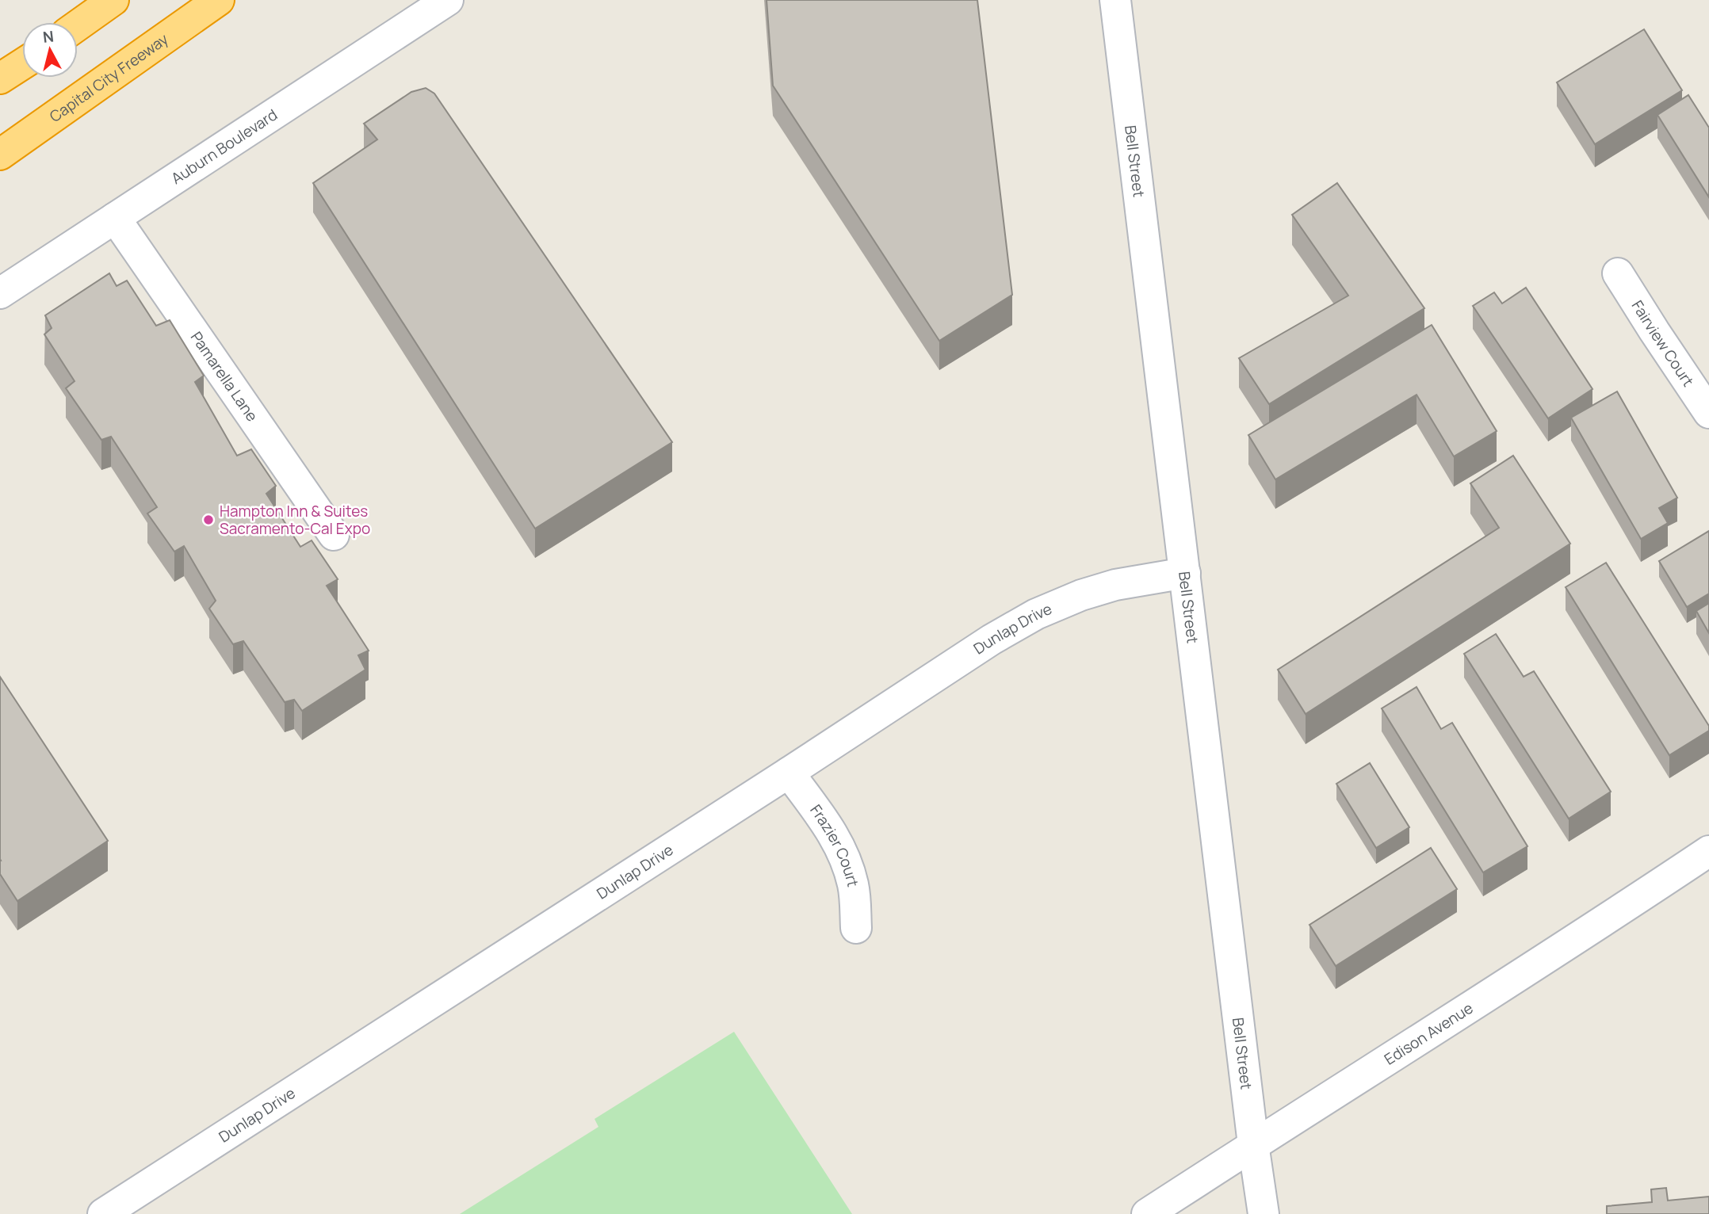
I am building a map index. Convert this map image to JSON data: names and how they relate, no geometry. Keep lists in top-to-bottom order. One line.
{"streets":{"highway":["Capital City Freeway"],"street":["Auburn Boulevard","Bell Street","Fairview Court","Pamarella Lane","Dunlap Drive","Frazier Court","Edison Avenue"]},"crossings":[["Auburn Boulevard","Pamarella Lane"],["Bell Street","Dunlap Drive"],["Bell Street","Edison Avenue"],["Dunlap Drive","Frazier Court"]],"places":["Hampton Inn & Suites Sacramento-Cal Expo"],"north":"top"}
